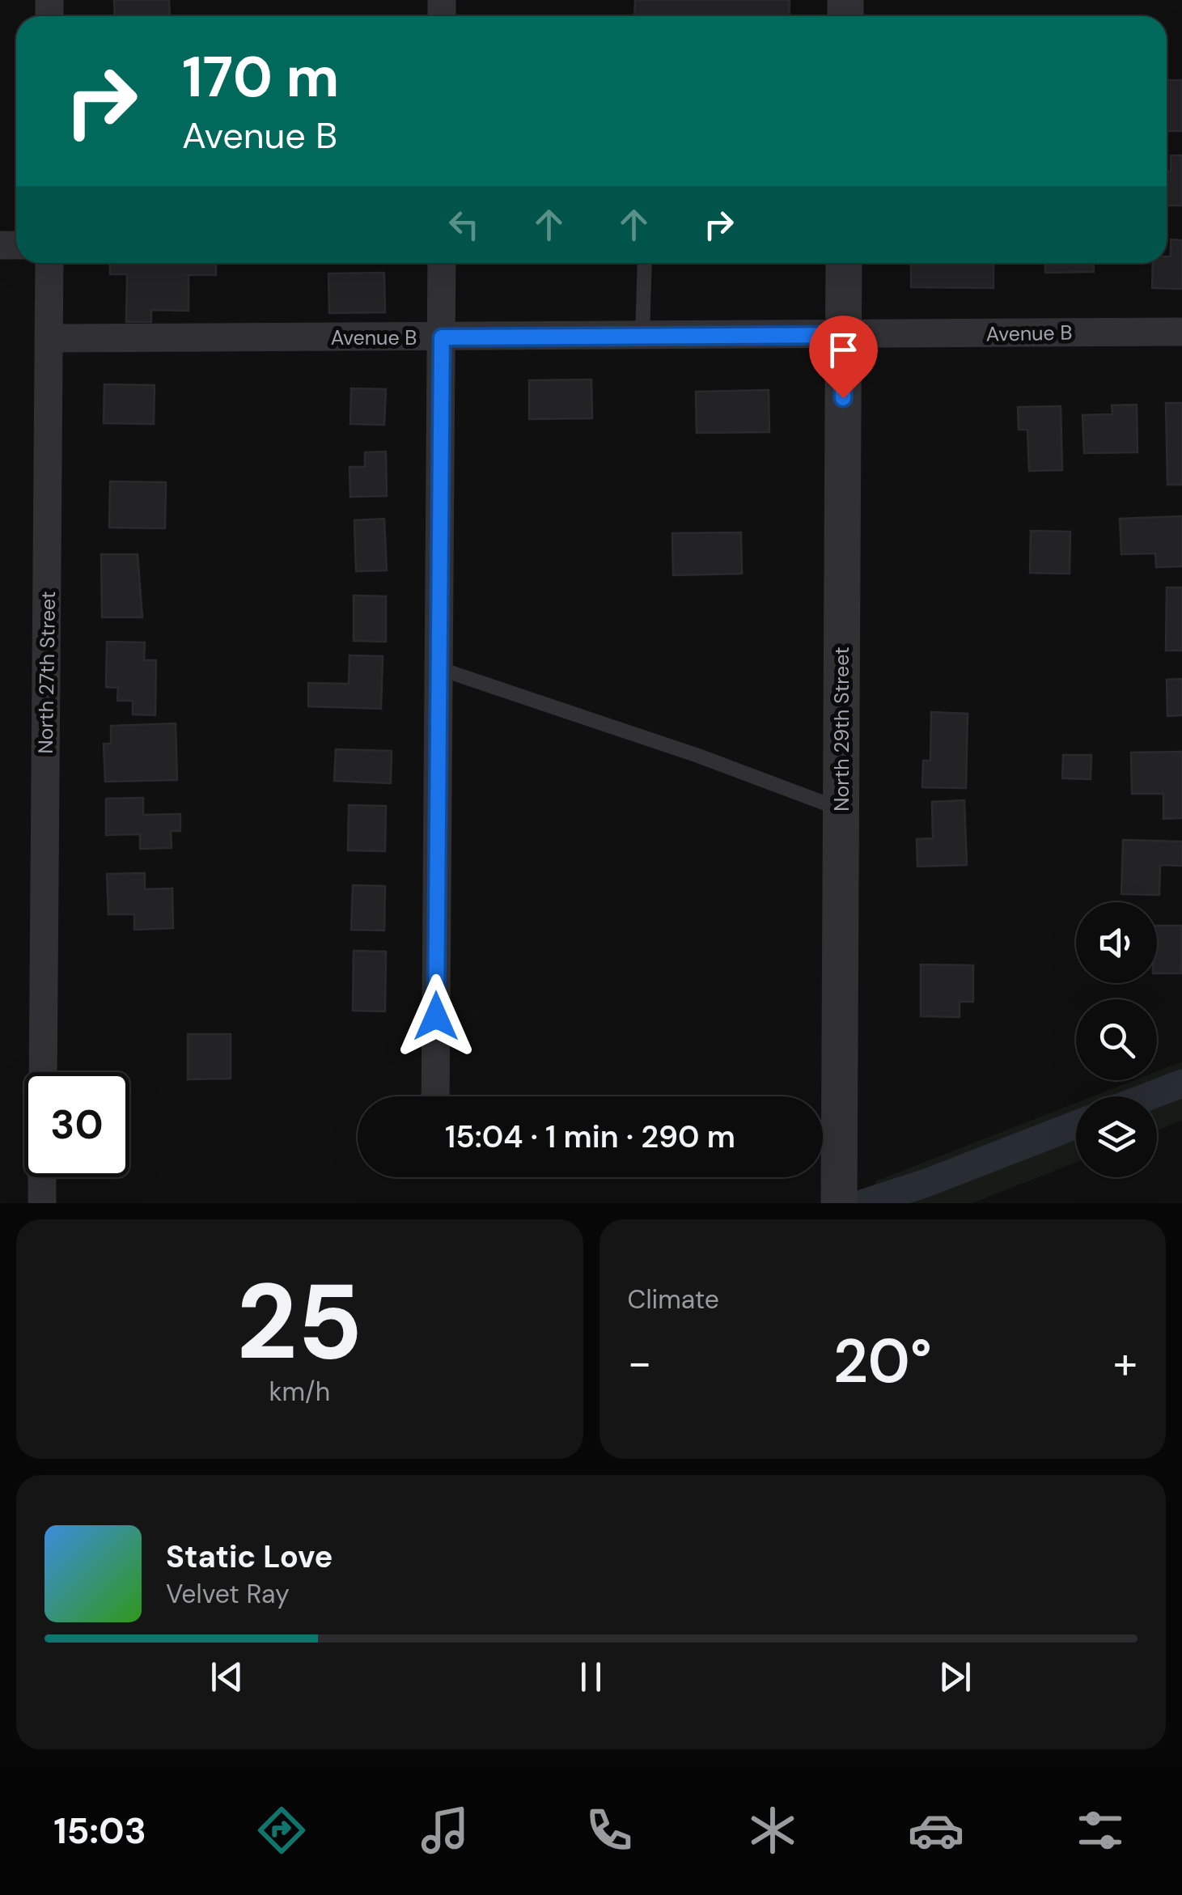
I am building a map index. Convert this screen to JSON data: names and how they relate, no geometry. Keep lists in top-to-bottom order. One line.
{"streets":{"street":["Avenue B","North 27th Street","North 29th Street"]},"crossings":[["Avenue B","North 27th Street"],["Avenue B","North 29th Street"]],"page":{"turn":["170 m","Avenue B"],"limit":"30","trip":"15:04 · 1 min · 290 m","tile":[["25","km/h"],"Climate"],"heat":["−","20°","+"],"song":["Static Love","Velvet Ray"],"tabs":"15:03"}}
